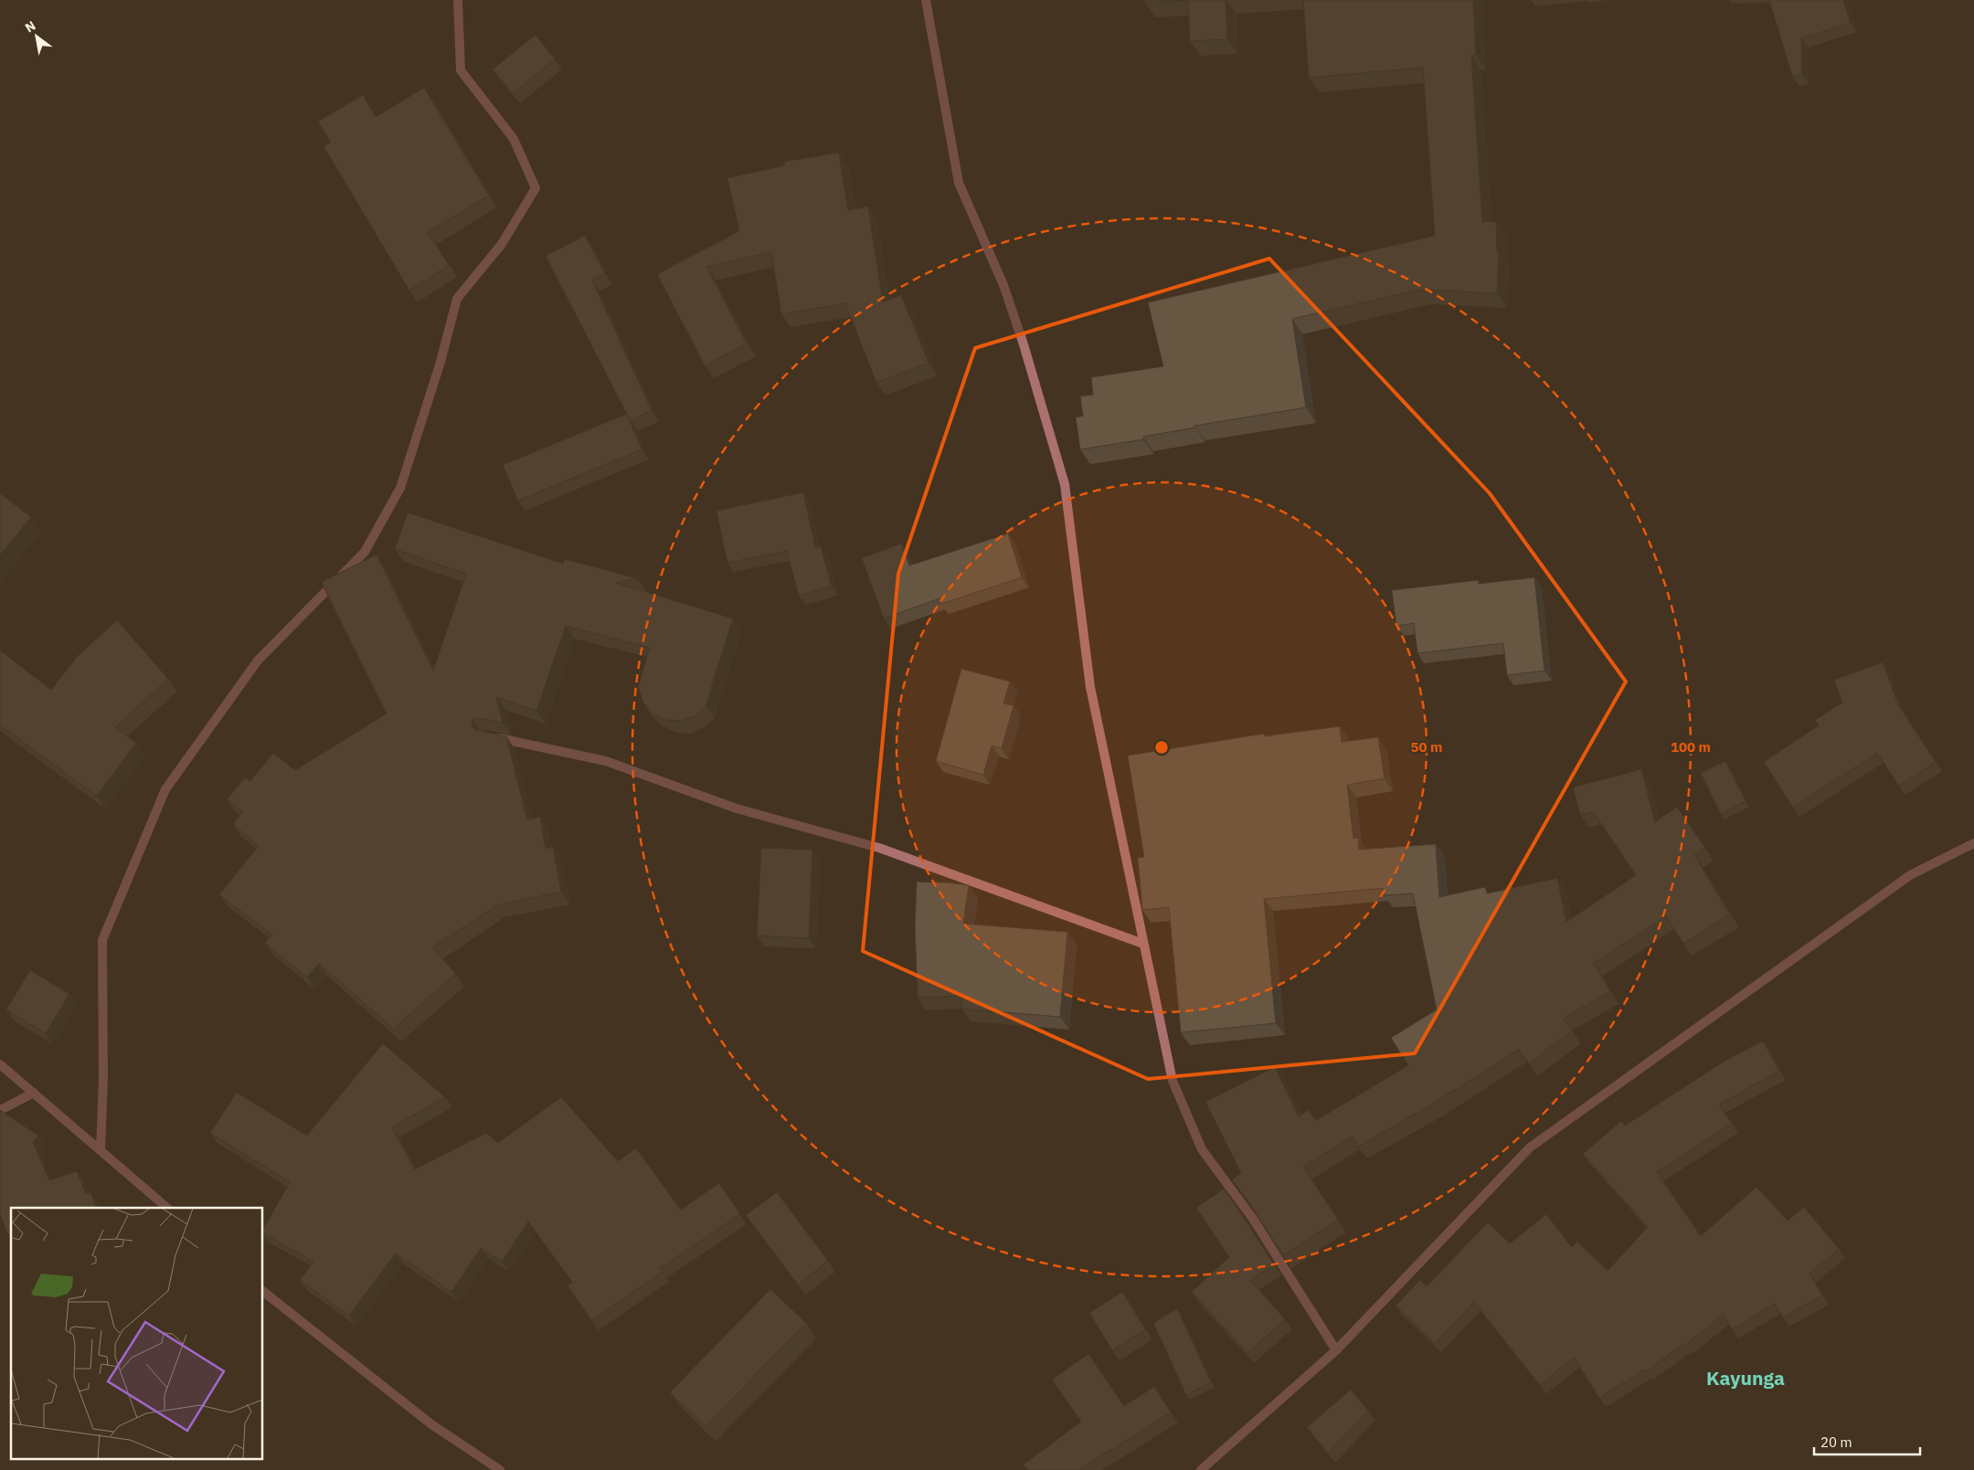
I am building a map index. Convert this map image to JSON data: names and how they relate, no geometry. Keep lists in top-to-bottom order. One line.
{"districts":["Kayunga"],"scale_bar":"20 m","north":"top left","rings":["50 m","100 m"]}
